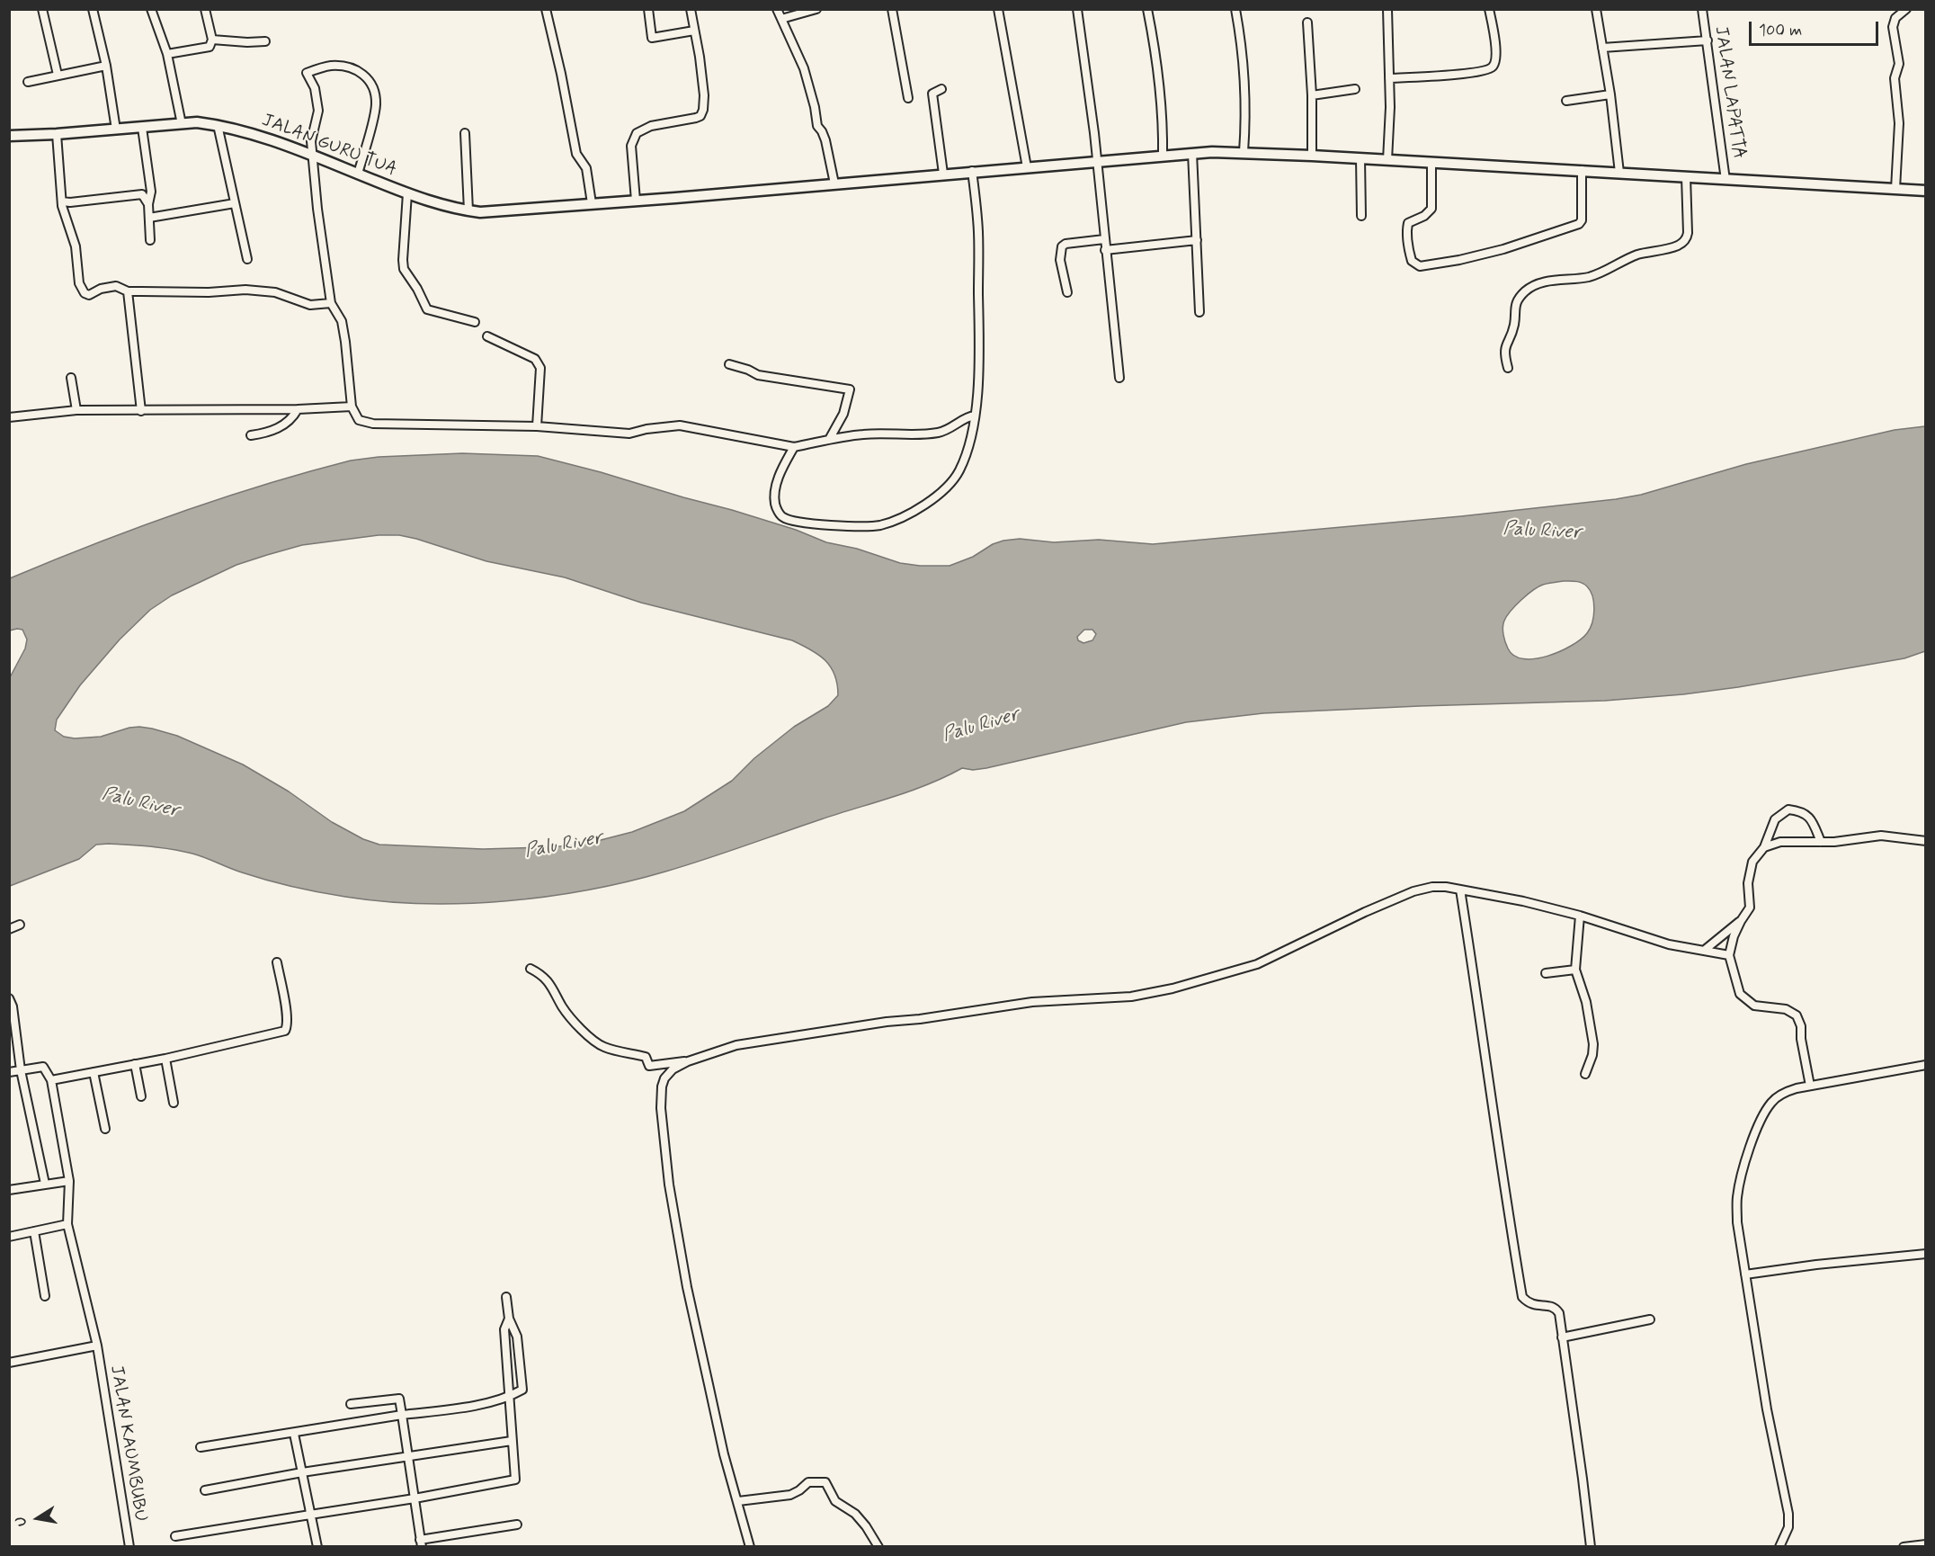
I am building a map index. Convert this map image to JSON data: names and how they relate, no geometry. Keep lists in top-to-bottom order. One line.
{"streets":{"main road":["JALAN GURU TUA"],"street":["JALAN LAPATTA","JALAN KAUMBUBU"]},"crossings":[["JALAN LAPATTA","JALAN GURU TUA"]],"water":["Palu River"],"scale_bar":"100 m","north":"left"}
